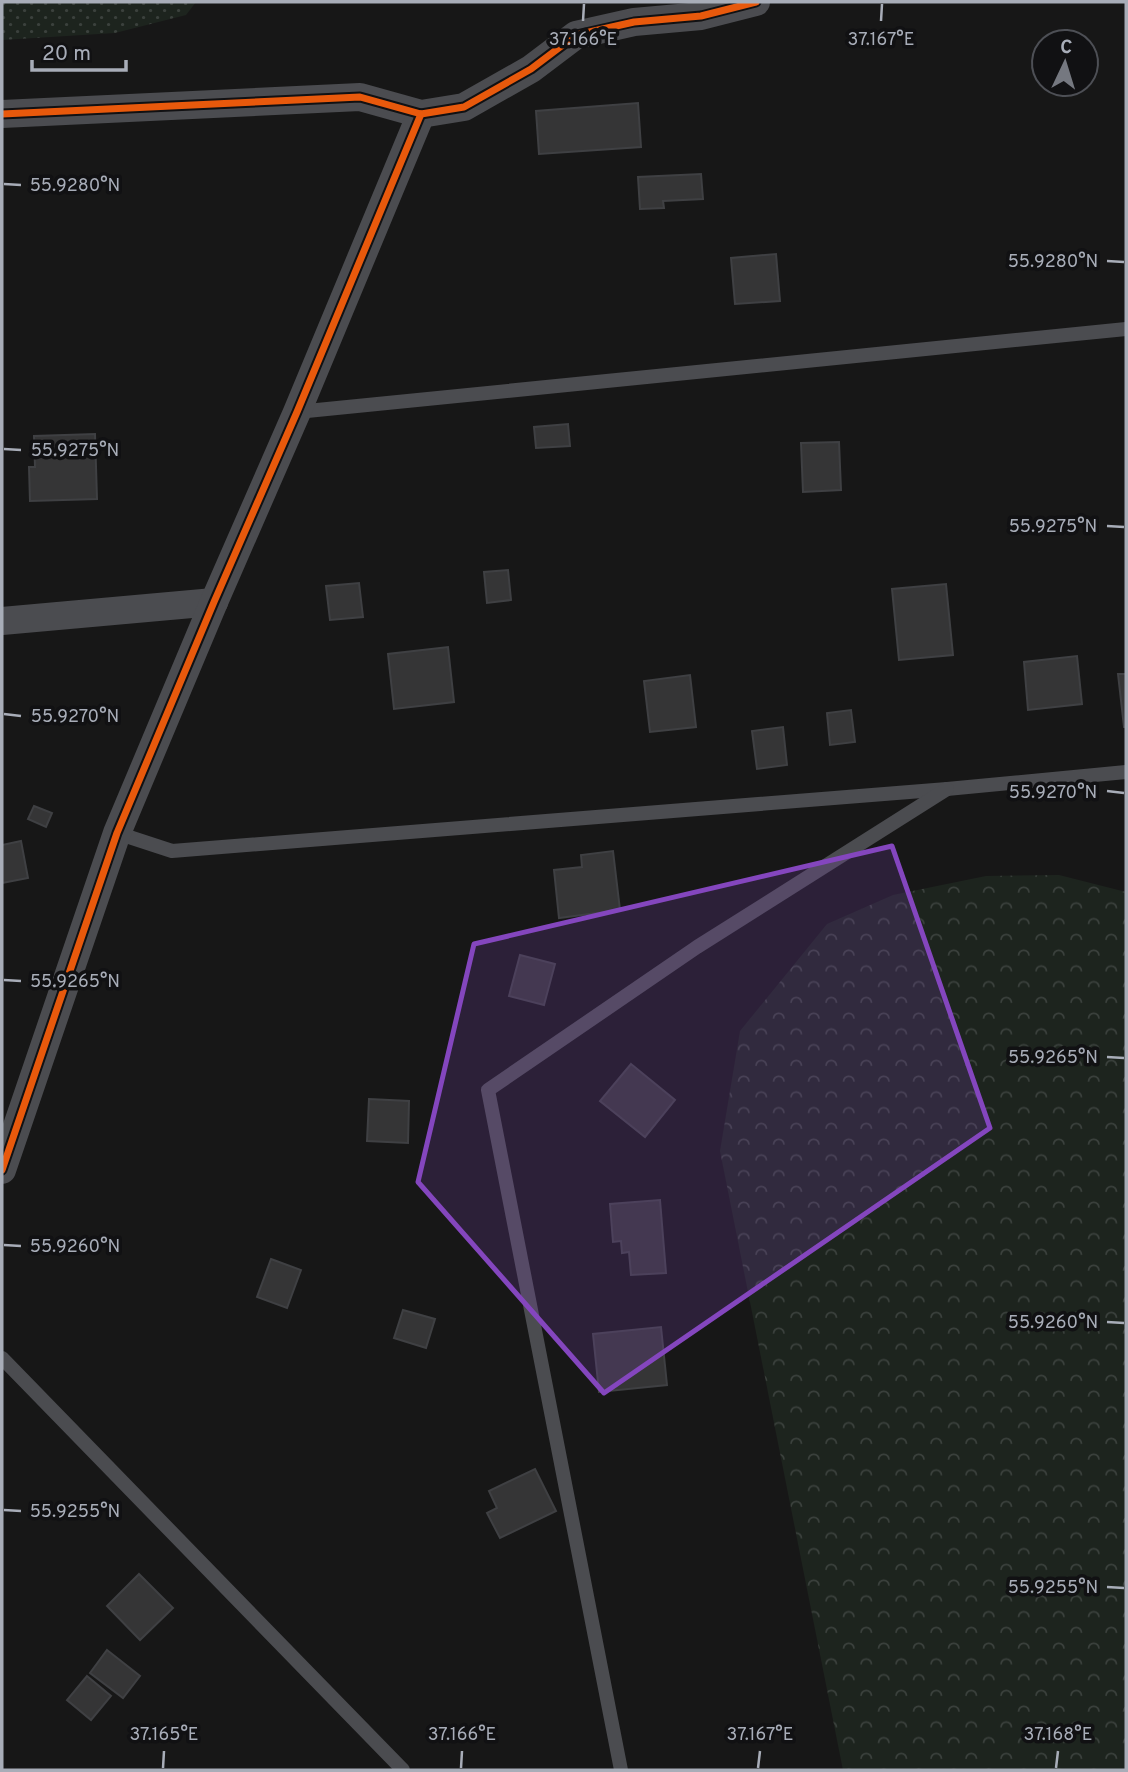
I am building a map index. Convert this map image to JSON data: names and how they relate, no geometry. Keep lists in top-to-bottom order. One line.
{"scale_bar":"20 m","north":"top","coordinates":["37.166°E","37.167°E","55.9280°N","55.9275°N","55.9270°N","55.9265°N","55.9260°N","55.9255°N","37.165°E","37.168°E"]}
